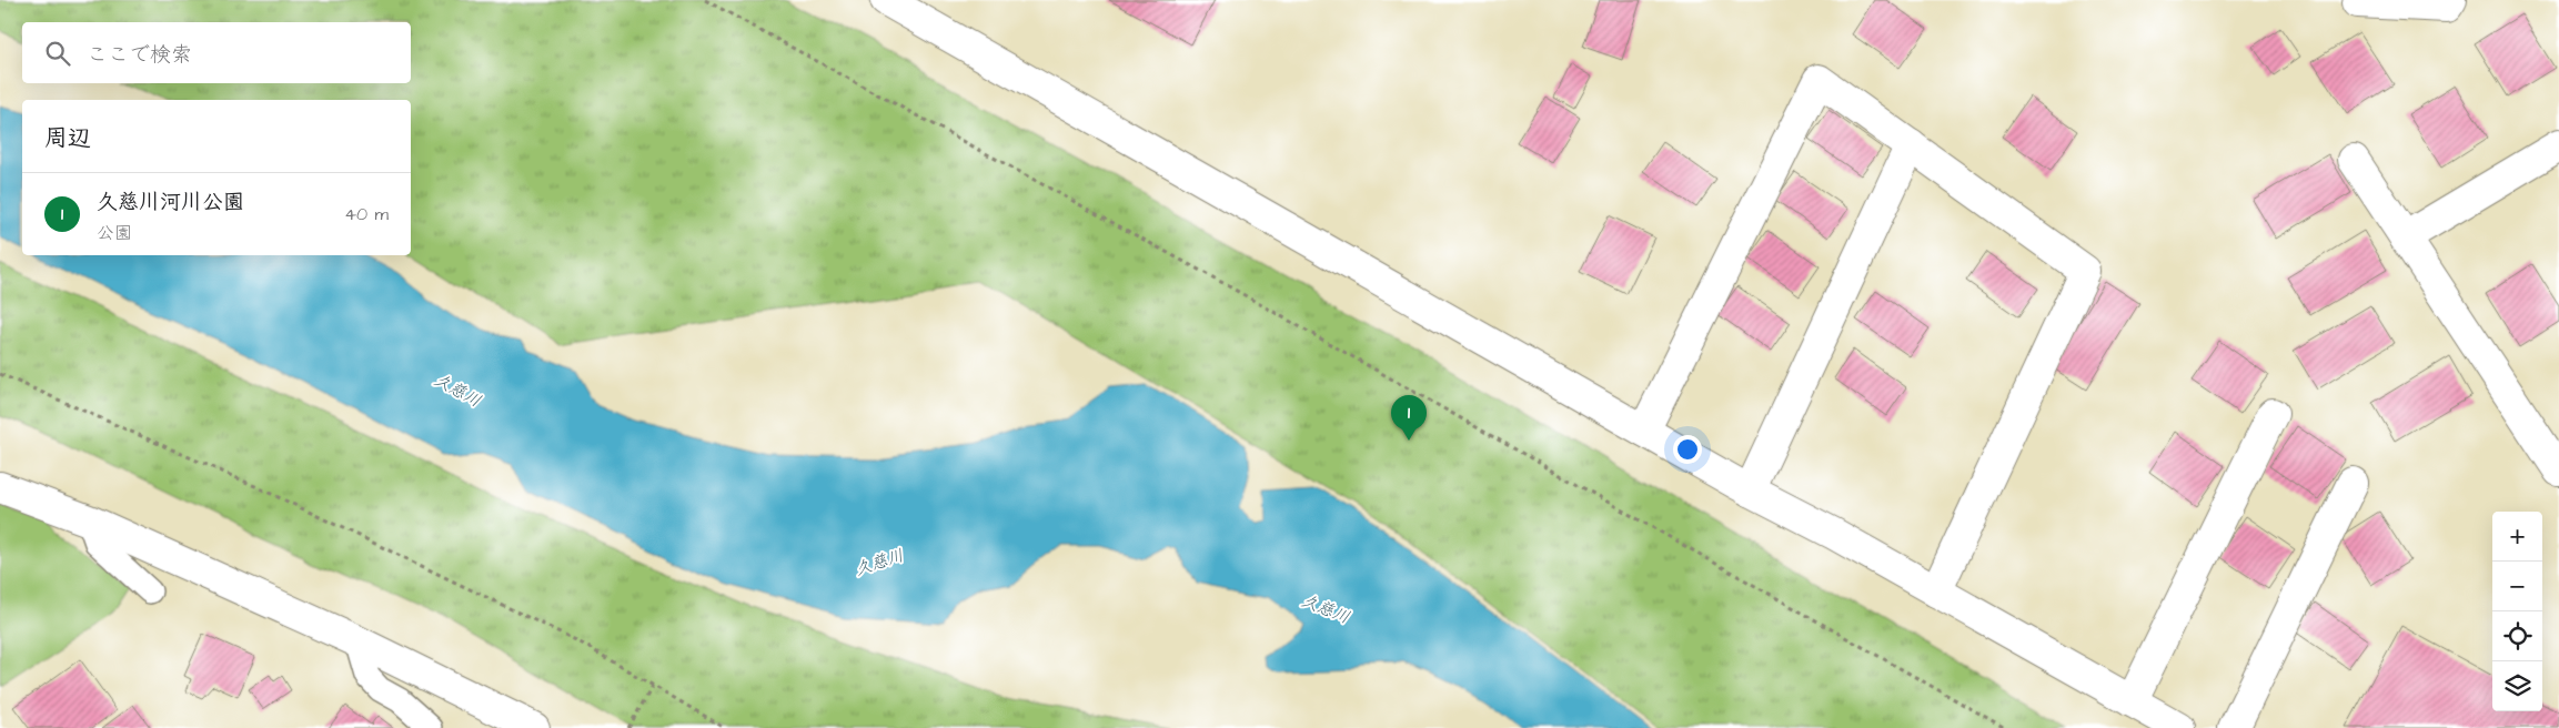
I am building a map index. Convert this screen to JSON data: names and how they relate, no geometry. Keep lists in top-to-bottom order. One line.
{"water":["久慈川"],"page":{"search":"ここで検索","heading":"周辺","list":[{"mark":"1","name":"久慈川河川公園","note":"公園","value":"40 m"}],"pins":"1","map_buttons":["+","−"]}}
